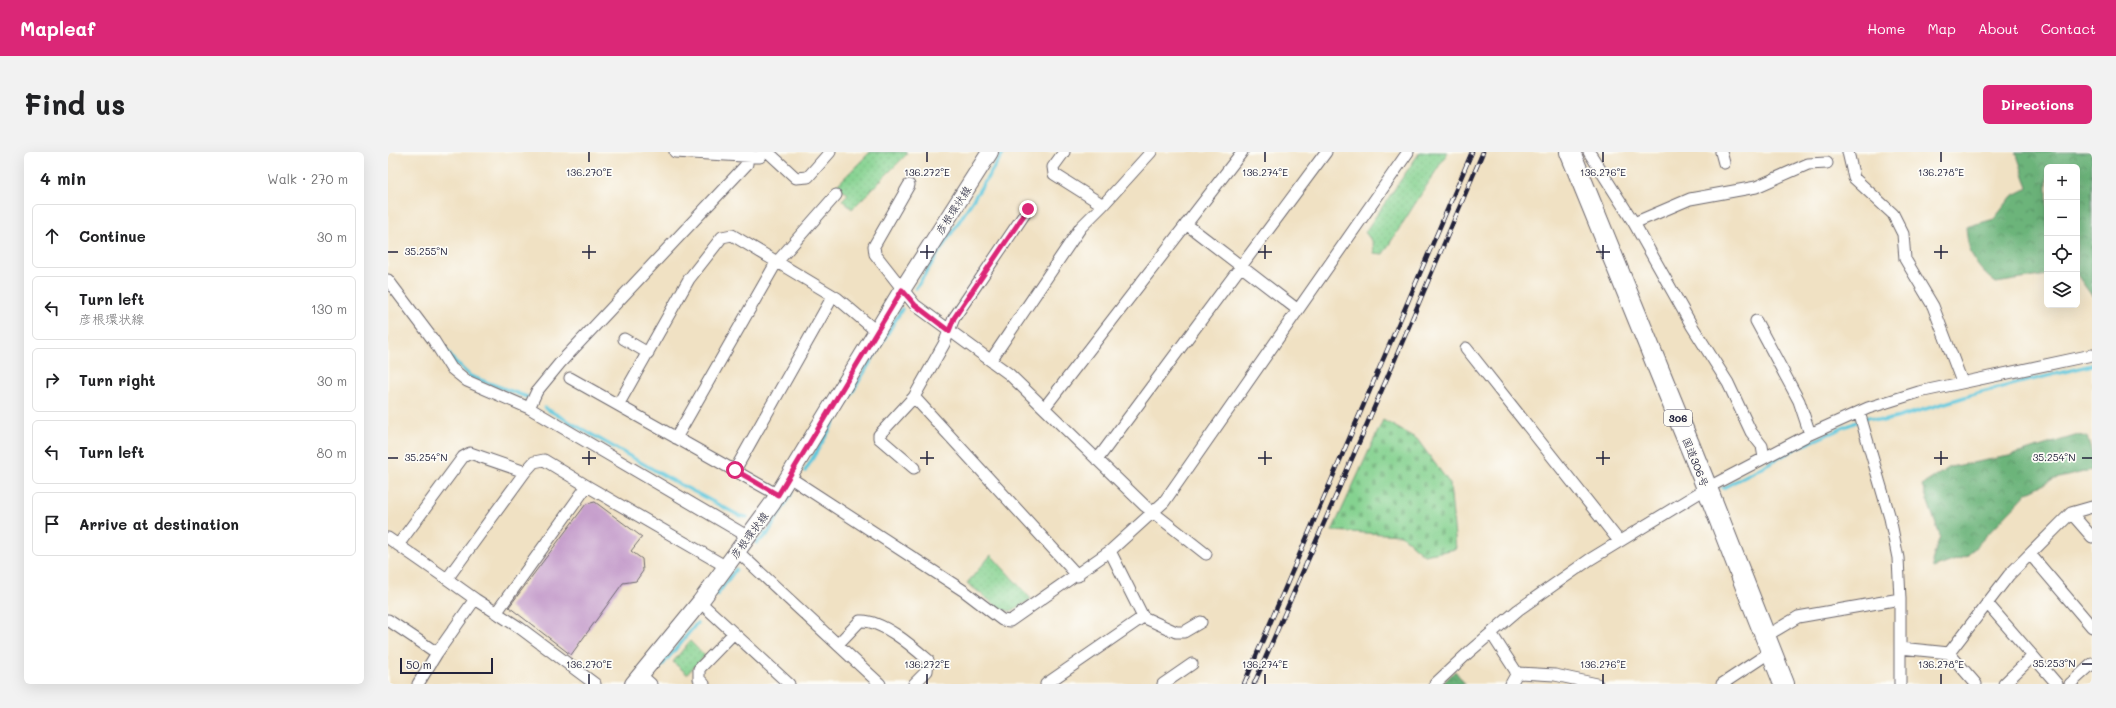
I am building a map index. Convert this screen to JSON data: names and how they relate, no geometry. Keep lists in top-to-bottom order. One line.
{"streets":{"highway":["306","国道306号"],"main road":["彦根環状線"]},"scale_bar":"50 m","page":{"header":"Mapleaf","nav":["Home","Map","About","Contact"],"buttons":"Directions","title":"Find us","heading":["4 min","Walk · 270 m"],"map_buttons":["+","−"],"list":[["Continue","30 m"],["Turn left","彦根環状線","130 m"],["Turn right","30 m"],["Turn left","80 m"],"Arrive at destination"],"scale":"50 m"},"coordinates":["136.270°E","136.272°E","136.274°E","136.276°E","136.278°E","35.255°N","35.254°N","35.253°N"]}
